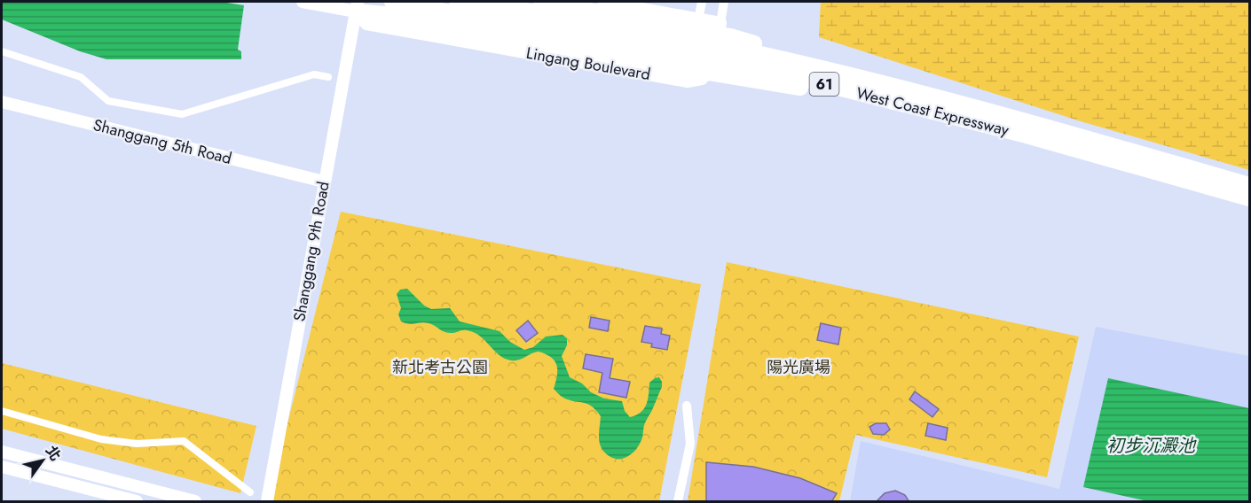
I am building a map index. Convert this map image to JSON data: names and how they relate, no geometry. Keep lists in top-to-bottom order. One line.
{"streets":{"highway":["61","West Coast Expressway"],"street":["Lingang Boulevard","Shanggang 5th Road","Shanggang 9th Road"]},"crossings":[["Lingang Boulevard","Shanggang 9th Road"],["Shanggang 5th Road","Shanggang 9th Road"]],"water":["初步沉澱池"],"parks":["新北考古公園","陽光廣場"],"north":"top right"}
